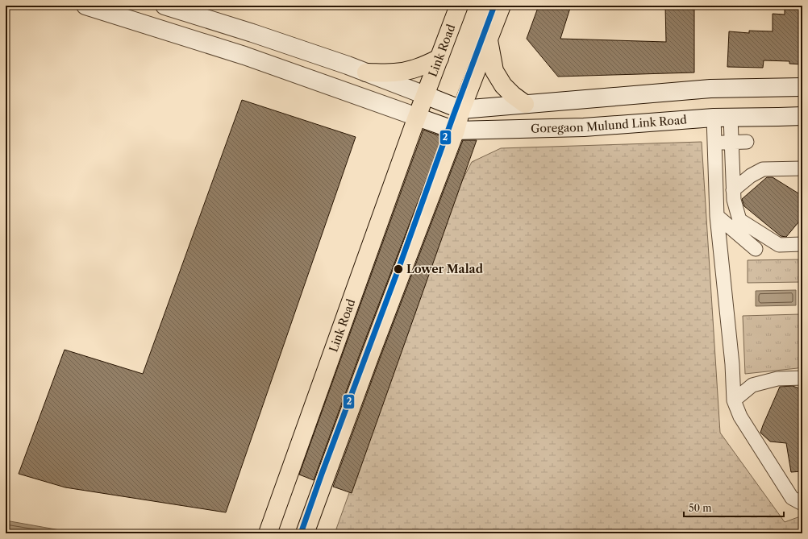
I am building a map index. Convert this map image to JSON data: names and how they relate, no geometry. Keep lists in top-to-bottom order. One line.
{"streets":{"main road":["Link Road","Goregaon Mulund Link Road"]},"crossings":[["Link Road","Goregaon Mulund Link Road"]],"places":["Lower Malad"],"lines":["transit line 2"],"scale_bar":"50 m"}
